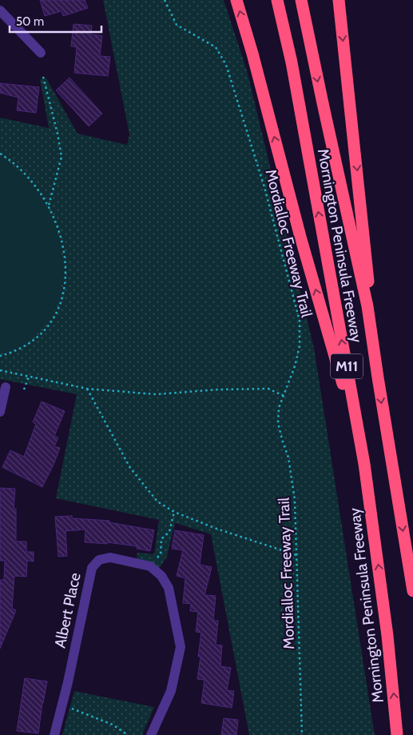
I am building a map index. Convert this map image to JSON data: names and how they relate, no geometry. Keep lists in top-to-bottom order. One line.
{"streets":{"highway":["Mornington Peninsula Freeway","M11"],"street":["Albert Place"],"path":["Mordialloc Freeway Trail"]},"scale_bar":"50 m"}
